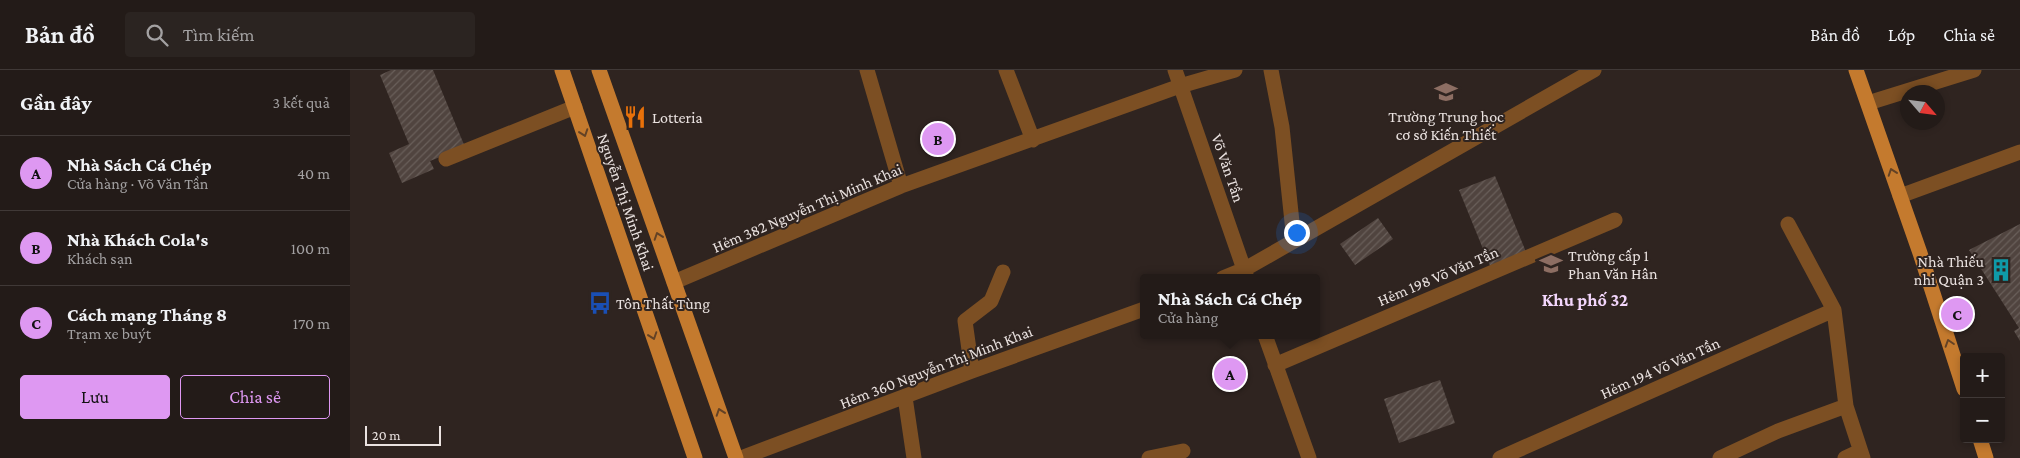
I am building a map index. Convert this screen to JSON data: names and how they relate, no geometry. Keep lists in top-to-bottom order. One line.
{"streets":{"main road":["Nguyễn Thị Minh Khai"],"street":["Võ Văn Tần","Hẻm 382 Nguyễn Thị Minh Khai","Hẻm 198 Võ Văn Tần","Hẻm 360 Nguyễn Thị Minh Khai","Hẻm 194 Võ Văn Tần"]},"crossings":[["Võ Văn Tần","Hẻm 382 Nguyễn Thị Minh Khai"],["Nguyễn Thị Minh Khai","Hẻm 382 Nguyễn Thị Minh Khai"]],"districts":["Khu phố 32"],"places":{"school or university":["Trường Trung học cơ sở Kiến Thiết","Trường cấp 1 Phan Văn Hân"],"restaurant":["Lotteria"],"building":["Nhà Thiếu nhi Quận 3"],"bus stop":["Tôn Thất Tùng"]},"scale_bar":"20 m","north":"bottom right","page":{"header":"Bản đồ","search":"Tìm kiếm","nav":["Bản đồ","Lớp","Chia sẻ"],"heading":["Gần đây","3 kết quả"],"pins":["B","C","A"],"list":[{"mark":"A","name":"Nhà Sách Cá Chép","note":"Cửa hàng · Võ Văn Tần","value":"40 m"},{"mark":"B","name":"Nhà Khách Cola's","note":"Khách sạn","value":"100 m"},{"mark":"C","name":"Cách mạng Tháng 8","note":"Trạm xe buýt","value":"170 m"}],"popup":["Nhà Sách Cá Chép","Cửa hàng"],"map_buttons":["+","−"],"buttons":["Lưu","Chia sẻ"],"scale":"20 m"}}
